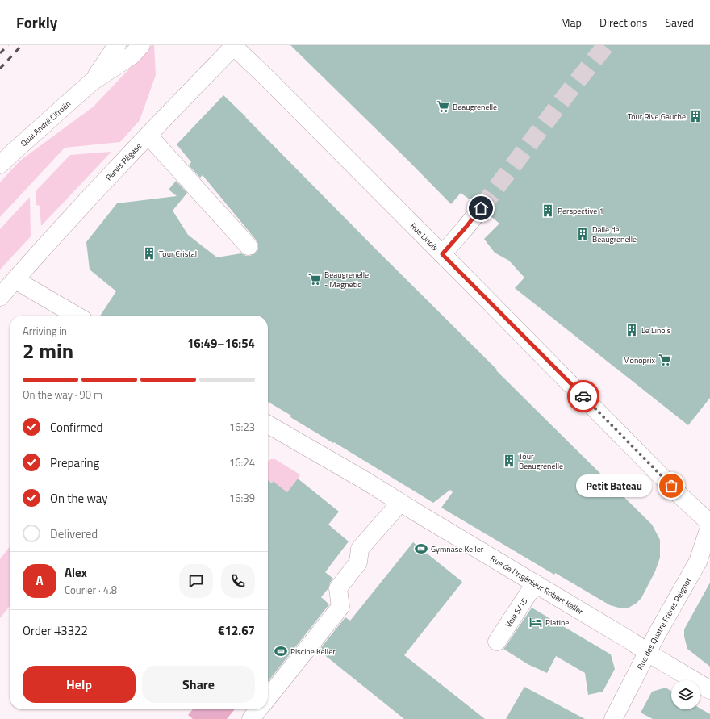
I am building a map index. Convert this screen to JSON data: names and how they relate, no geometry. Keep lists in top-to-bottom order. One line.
{"streets":{"street":["Quai André Citroën","Parvis Pégase","Rue Linois","Rue de l'Ingénieur Robert Keller","Voie S/15","Rue des Quatre Frères Peignot"]},"crossings":[["Parvis Pégase","Rue Linois"],["Rue de l'Ingénieur Robert Keller","Voie S/15"],["Rue de l'Ingénieur Robert Keller","Rue des Quatre Frères Peignot"]],"places":{"supermarket":["Beaugrenelle","Beaugrenelle - Magnetic","Monoprix"],"building":["Tour Rive Gauche","Perspective 1","Dalle de Beaugrenelle","Tour Cristal","Le Linois","Tour Beaugrenelle"],"other":["Petit Bateau"],"sports":["Gymnase Keller","Piscine Keller"],"hotel":["Platine"]},"page":{"header":"Forkly","nav":["Map","Directions","Saved"],"heading":["2 min","Arriving in","16:49–16:54"],"panel":["Alex","Courier · 4.8","Order #3322","€12.67"],"bar":"On the way · 90 m","list":[["Confirmed","16:23"],["Preparing","16:24"],["On the way","16:39"],"Delivered"],"bubble":"Petit Bateau","round":"A","buttons":["Help","Share"]}}
